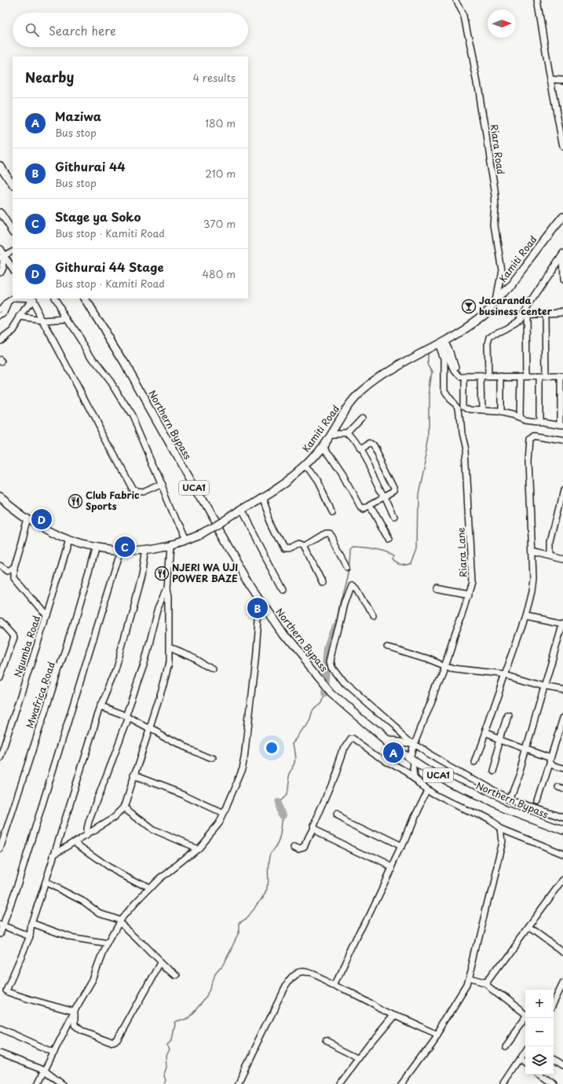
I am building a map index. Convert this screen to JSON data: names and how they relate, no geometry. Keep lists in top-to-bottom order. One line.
{"streets":{"main road":["Kamiti Road","Northern Bypass","UCA1"],"street":["Riara Road","Riara Lane","Ngumba Road","Mwafrica Road"]},"crossings":[["Riara Road","Kamiti Road"],["Kamiti Road","Riara Lane"],["Kamiti Road","Ngumba Road"],["Kamiti Road","Mwafrica Road"],["Northern Bypass","Riara Lane"]],"places":{"bar":["Jacaranda business center"],"restaurant":["Club Fabric Sports","NJERI WA UJI POWER BAZE"]},"north":"right","page":{"search":"Search here","heading":["Nearby","4 results"],"list":[{"mark":"A","name":"Maziwa","note":"Bus stop","value":"180 m"},{"mark":"B","name":"Githurai 44","note":"Bus stop","value":"210 m"},{"mark":"C","name":"Stage ya Soko","note":"Bus stop · Kamiti Road","value":"370 m"},{"mark":"D","name":"Githurai 44 Stage","note":"Bus stop · Kamiti Road","value":"480 m"}],"pins":["D","C","B","A"],"map_buttons":["+","−"]}}
